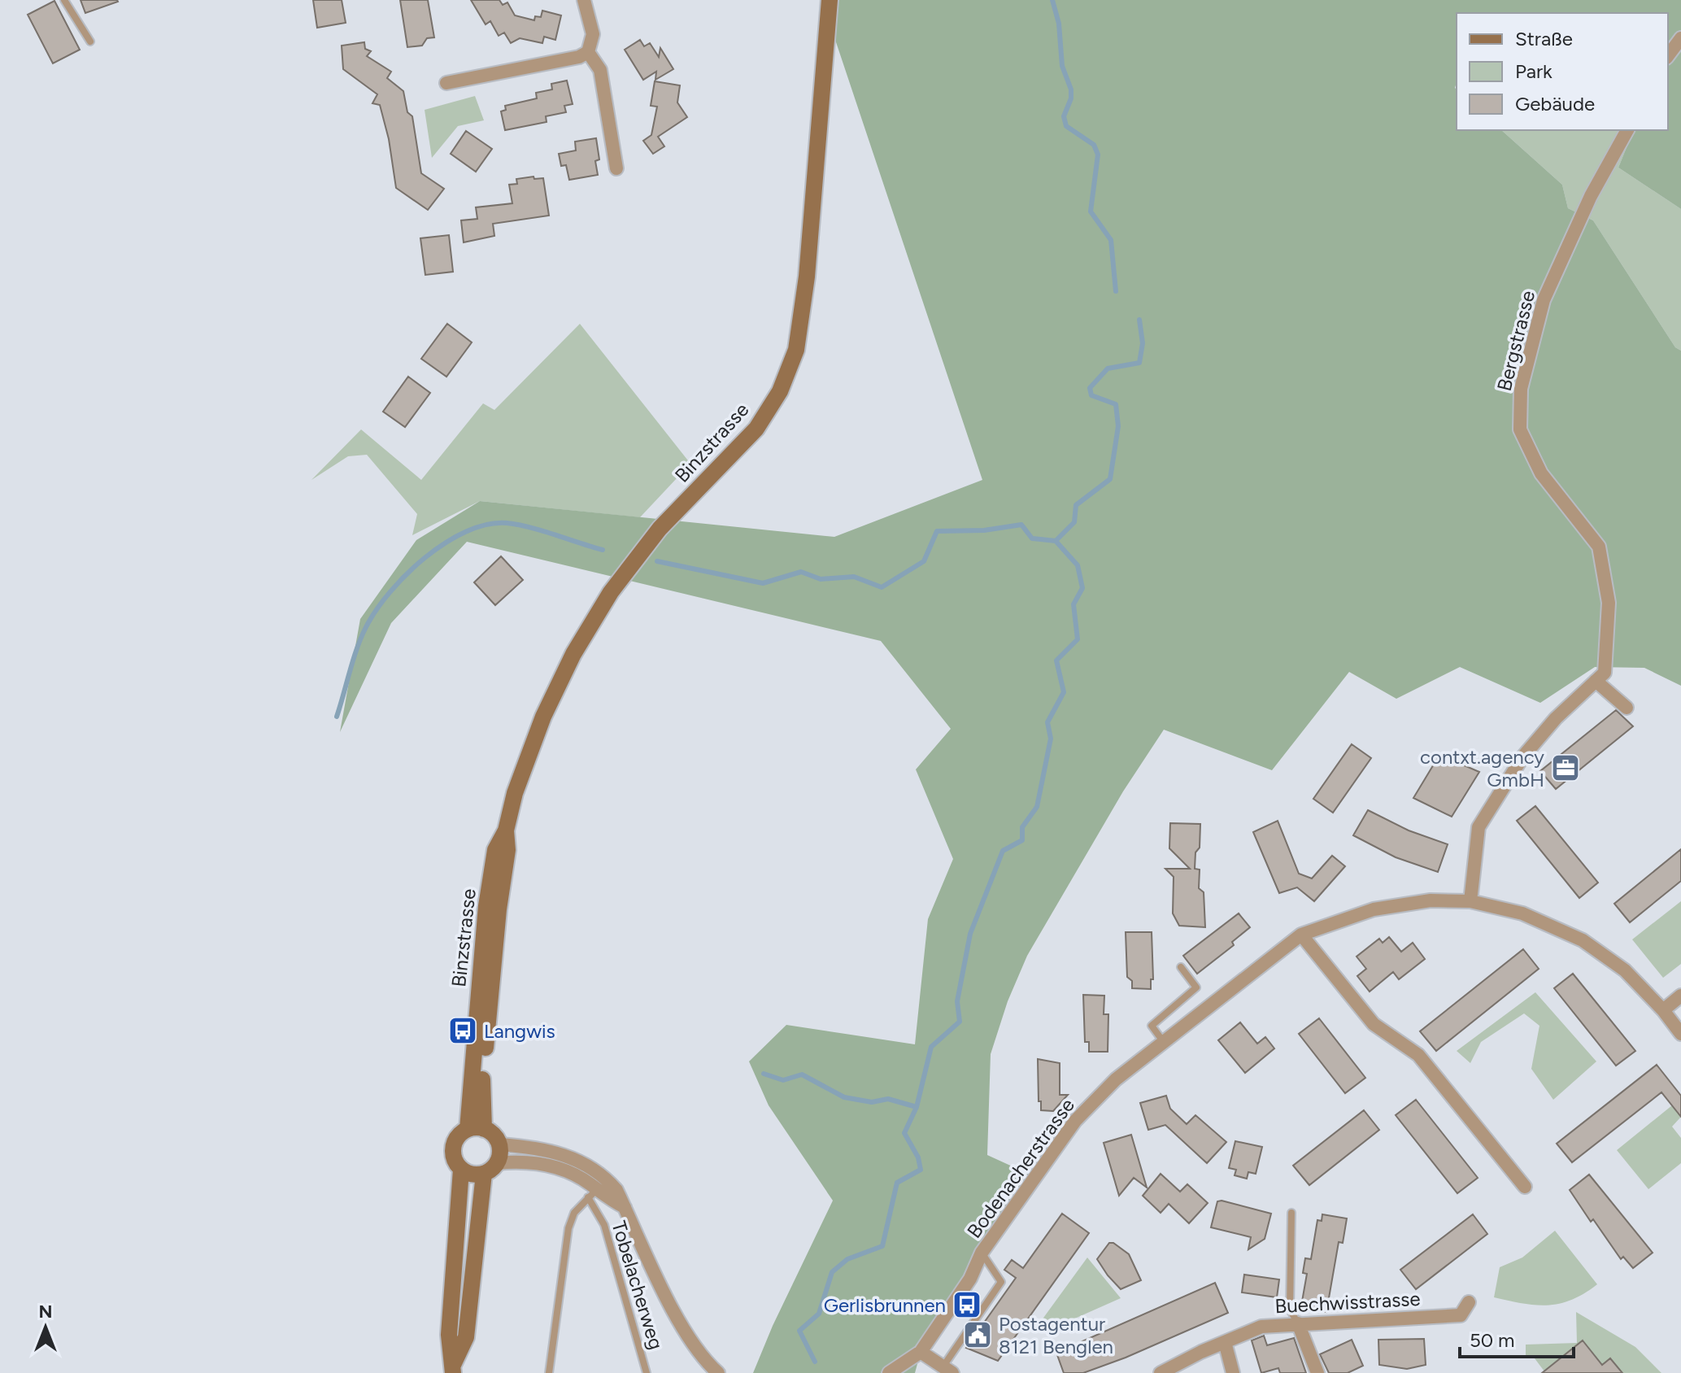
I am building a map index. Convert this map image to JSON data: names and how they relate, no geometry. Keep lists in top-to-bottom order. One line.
{"streets":{"main road":["Binzstrasse"],"street":["Bergstrasse","Bodenacherstrasse","Buechwisstrasse"],"lane":["Tobelacherweg"]},"places":{"office":["contxt.agency GmbH"],"bus stop":["Langwis","Gerlisbrunnen"],"public building":["Postagentur 8121 Benglen"]},"legend":["Straße","Park","Gebäude"],"scale_bar":"50 m","north":"top"}
